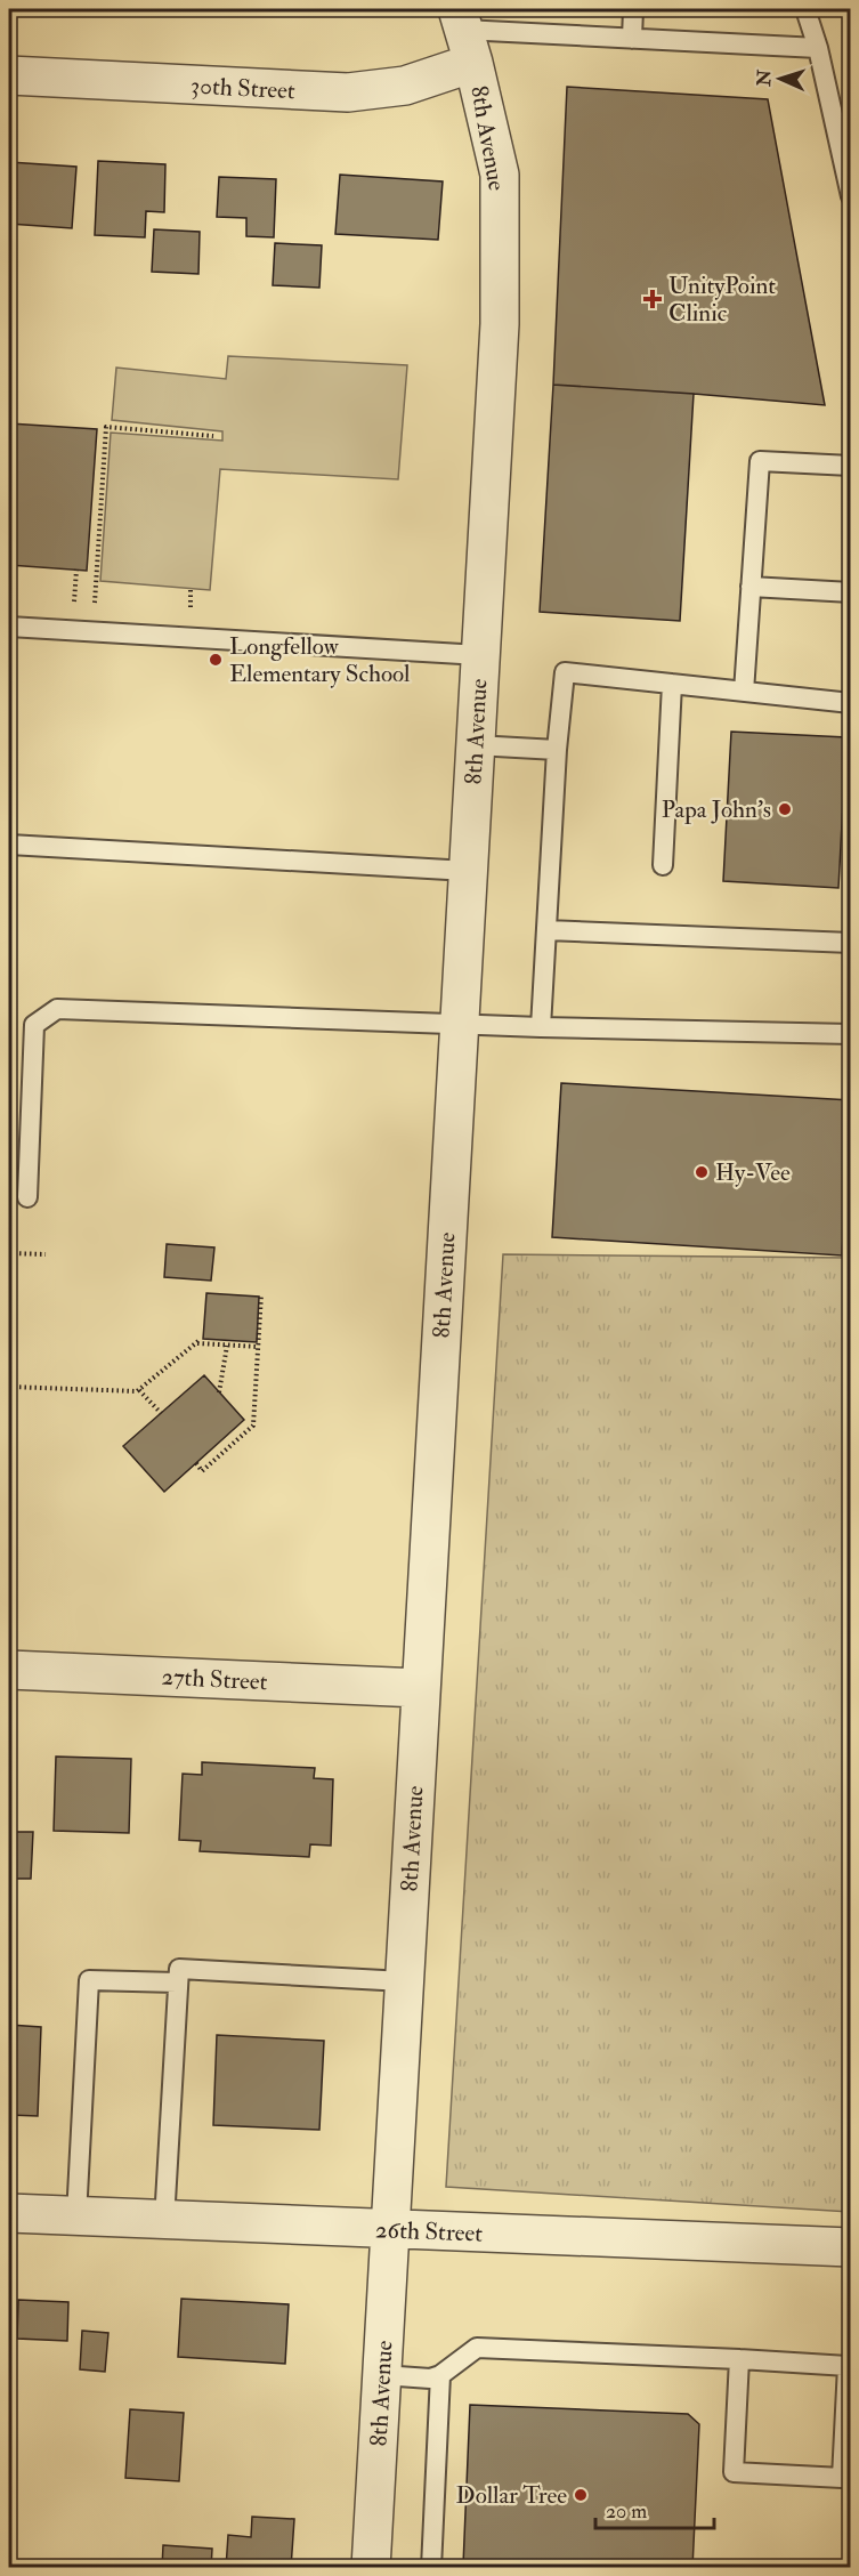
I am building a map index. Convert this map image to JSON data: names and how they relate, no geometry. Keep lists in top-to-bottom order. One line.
{"streets":{"street":["30th Street","8th Avenue","27th Street","26th Street"]},"crossings":[["30th Street","8th Avenue"],["8th Avenue","27th Street"],["8th Avenue","26th Street"]],"places":{"health":["UnityPoint Clinic"],"other":["Longfellow Elementary School","Papa John's","Hy-Vee","Dollar Tree"]},"scale_bar":"20 m","north":"left"}
